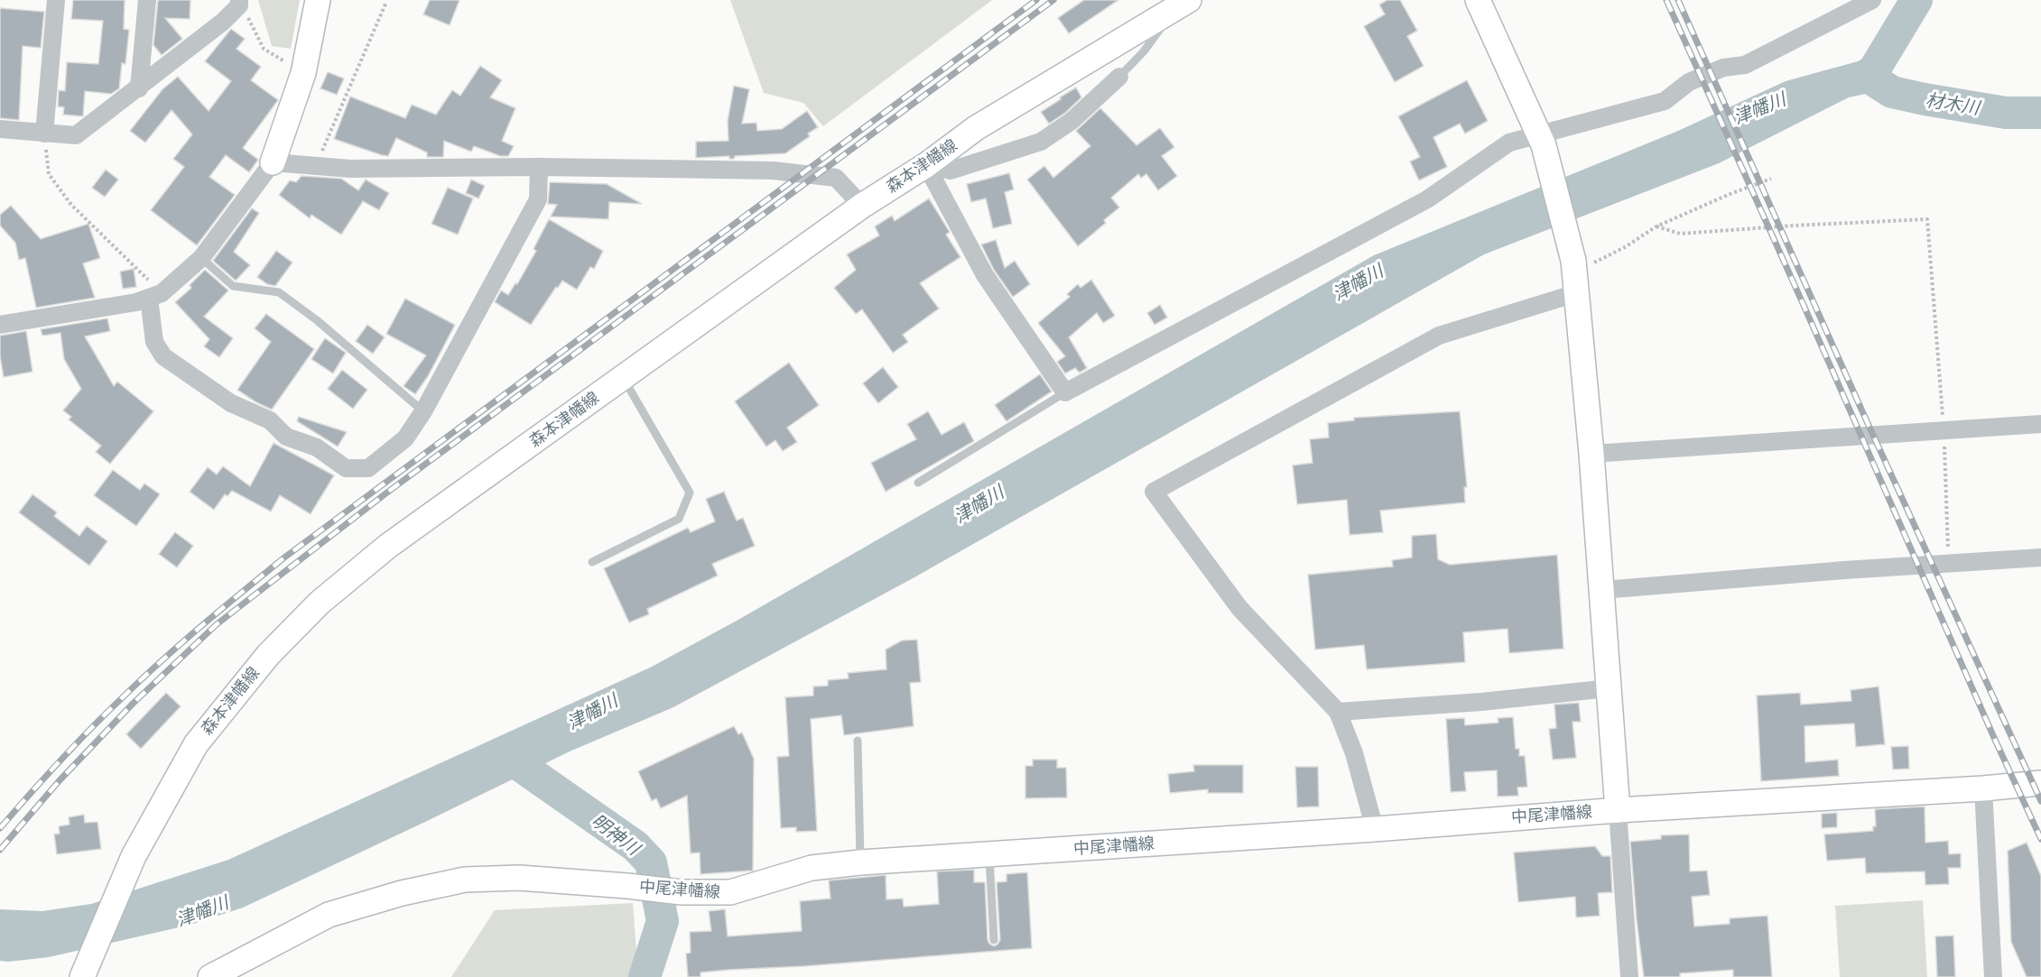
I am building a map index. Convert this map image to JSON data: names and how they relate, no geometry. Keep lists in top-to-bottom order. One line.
{"streets":{"main road":["森本津幡線","中尾津幡線"]},"water":["材木川","津幡川","明神川"]}
